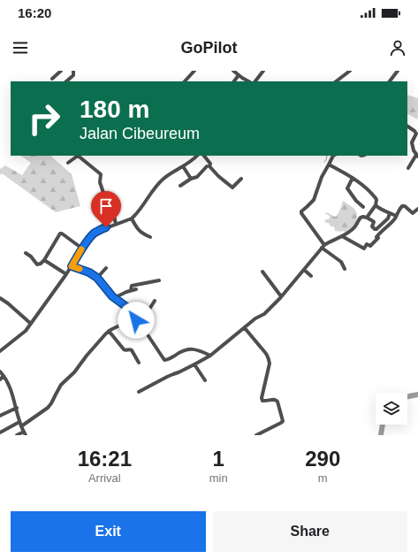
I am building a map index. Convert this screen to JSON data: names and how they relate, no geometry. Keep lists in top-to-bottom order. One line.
{"page":{"status":"16:20","header":"GoPilot","turn":["180 m","Jalan Cibeureum"],"eta":["16:21","Arrival","1","min","290","m"],"buttons":["Exit","Share"]}}
